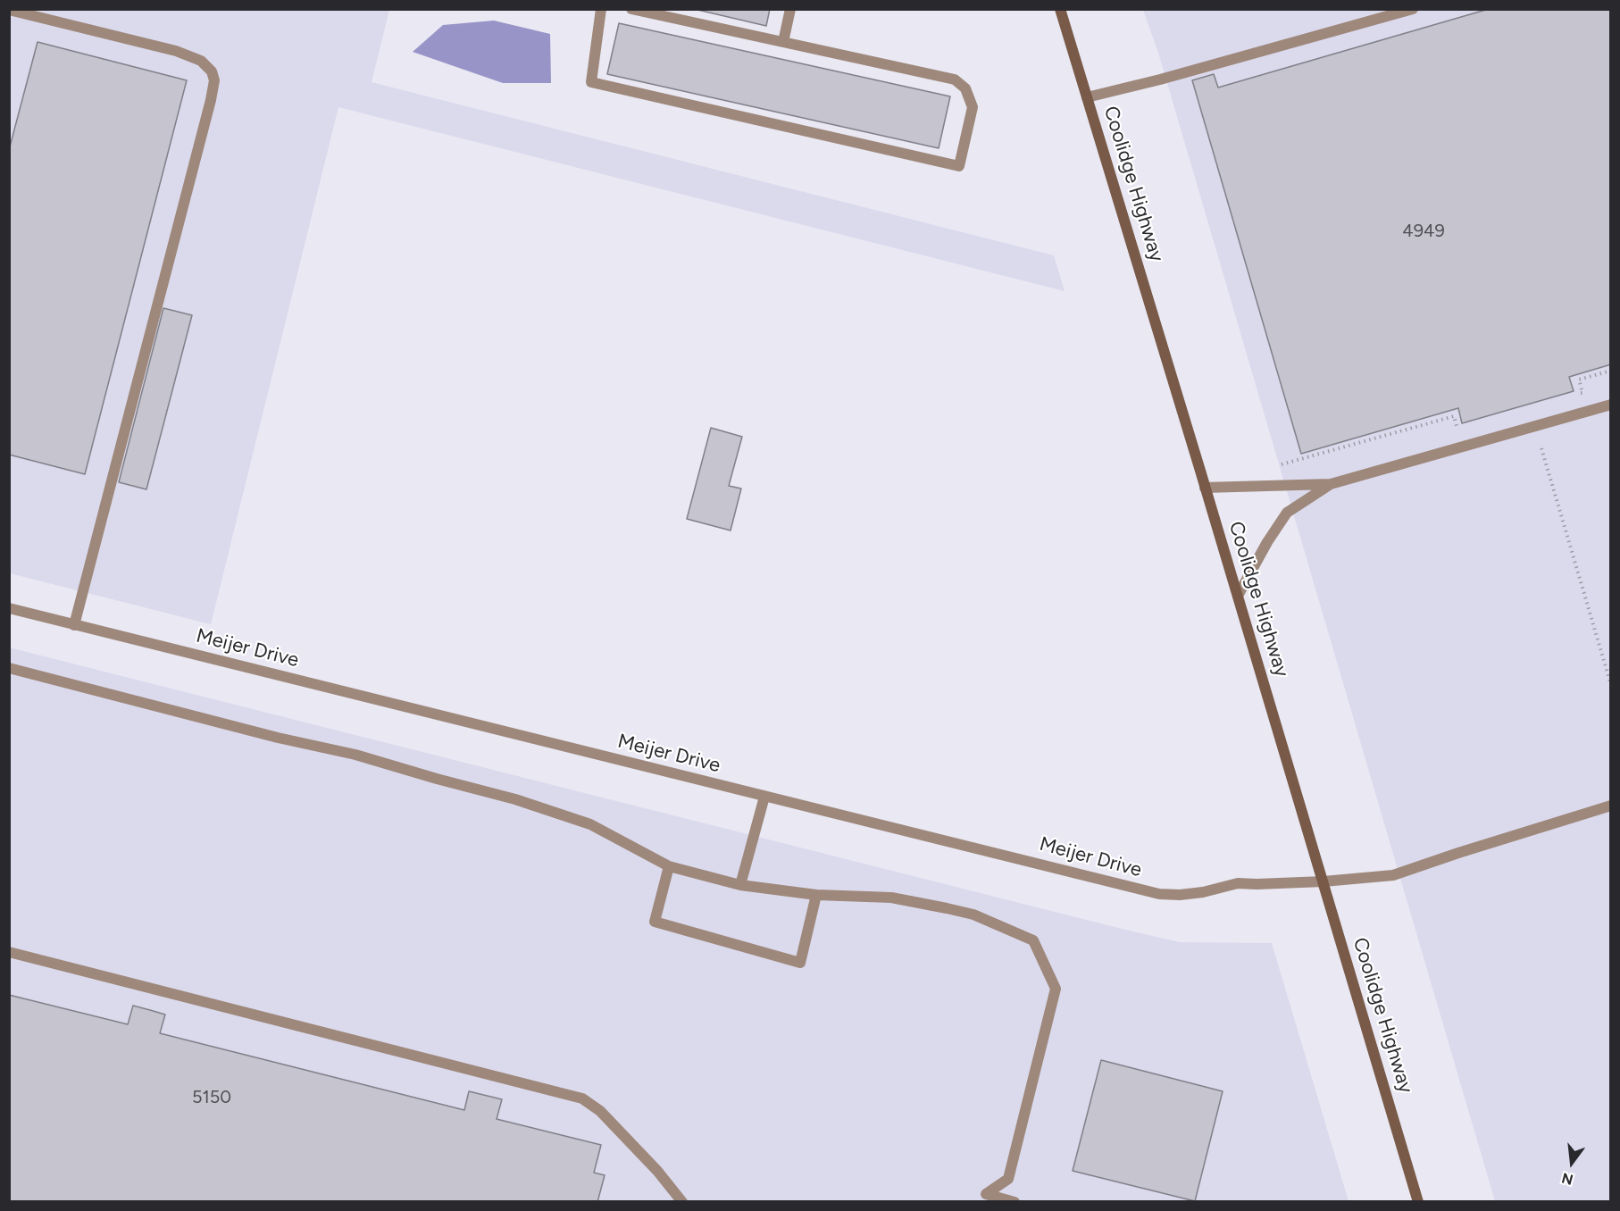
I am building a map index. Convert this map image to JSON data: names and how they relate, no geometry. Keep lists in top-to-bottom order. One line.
{"streets":{"main road":["Coolidge Highway"],"street":["Meijer Drive"]},"crossings":[["Coolidge Highway","Meijer Drive"]],"house_numbers":["4949","5150"],"north":"bottom"}
